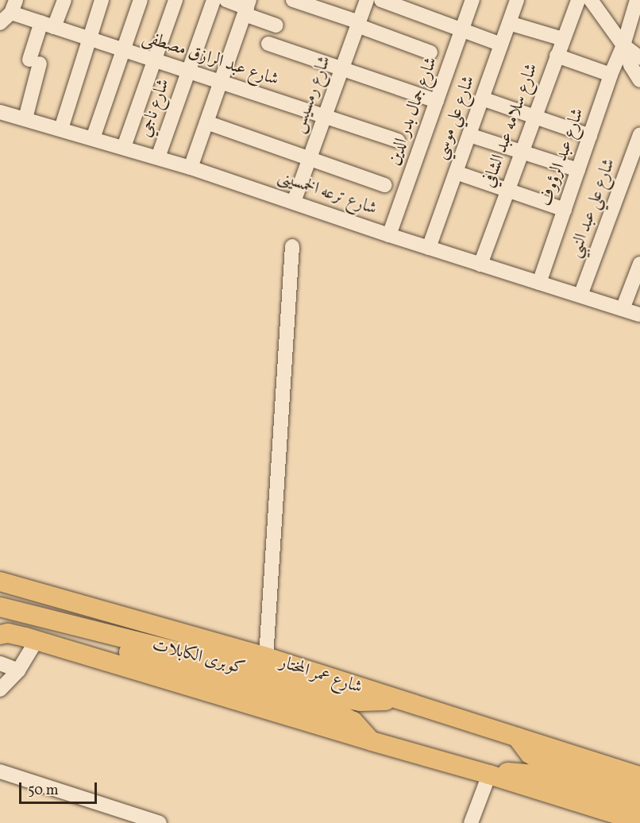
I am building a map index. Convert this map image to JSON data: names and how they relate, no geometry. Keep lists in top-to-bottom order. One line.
{"streets":{"main road":["كوبرى الكابلات","شارع عمر المختار"],"street":["شارع عبد الرازق مصطفى","شارع رمسيس","شارع ناجي","شارع جمال بدر الدين","شارع علي موسي","شارع سلامه عبد الشافي","شارع عبد الرؤوف","شارع ترعه الخمسينى","شارع علي عبد النبي"]},"crossings":[["شارع عبد الرازق مصطفى","شارع رمسيس"],["شارع عبد الرازق مصطفى","شارع ناجي"],["شارع رمسيس","شارع ترعه الخمسينى"],["شارع ناجي","شارع ترعه الخمسينى"],["شارع جمال بدر الدين","شارع ترعه الخمسينى"],["شارع علي موسي","شارع ترعه الخمسينى"],["شارع سلامه عبد الشافي","شارع ترعه الخمسينى"],["شارع عبد الرؤوف","شارع ترعه الخمسينى"],["شارع ترعه الخمسينى","شارع علي عبد النبي"],["كوبرى الكابلات","شارع عمر المختار"]],"scale_bar":"50 m"}
